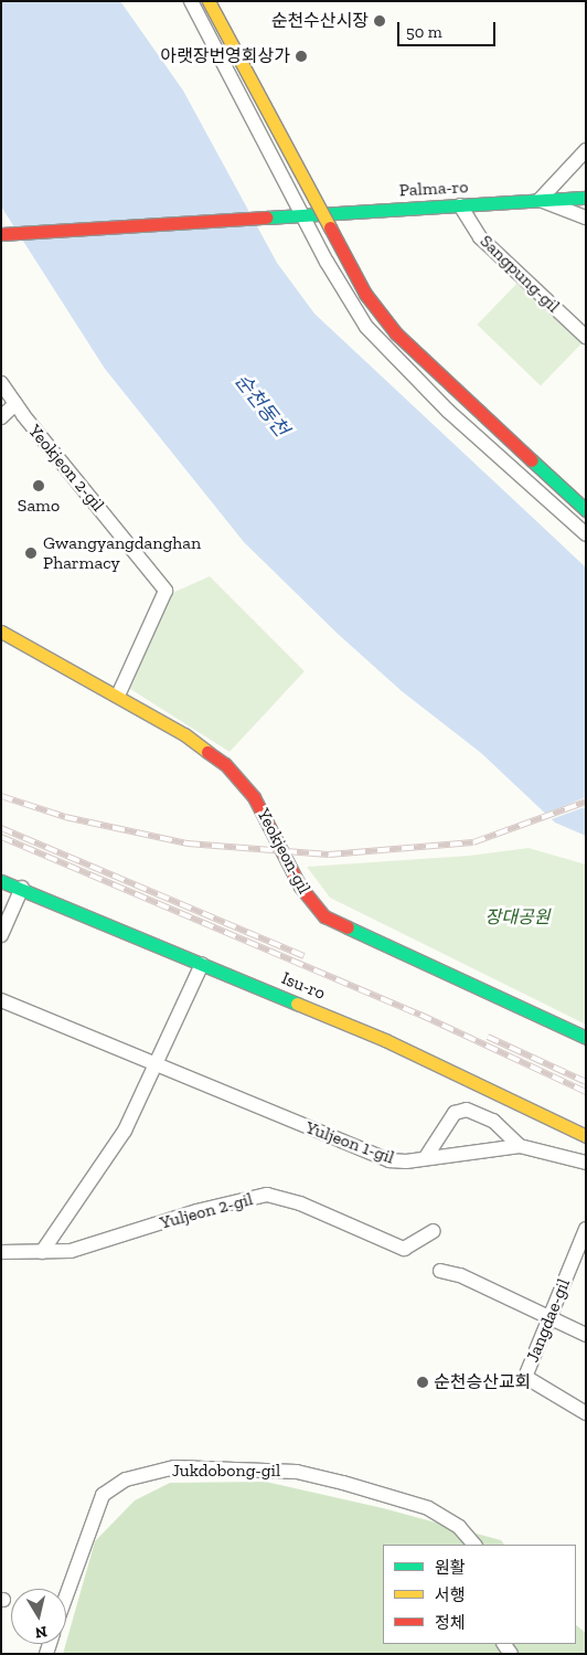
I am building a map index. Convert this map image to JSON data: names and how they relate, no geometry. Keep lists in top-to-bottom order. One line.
{"streets":{"main road":["Palma-ro","Yeokjeon-gil","Isu-ro"],"street":["Sangpung-gil","Yeokjeon 2-gil","Yuljeon 1-gil","Yuljeon 2-gil","Jangdae-gil","Jukdobong-gil"]},"crossings":[["Palma-ro","Sangpung-gil"],["Yeokjeon 2-gil","Yeokjeon-gil"]],"water":["순천동천"],"parks":["장대공원"],"places":["순천수산시장","아랫장번영회상가","Samo","Gwangyangdanghan Pharmacy","순천승산교회"],"legend":["원활","서행","정체"],"scale_bar":"50 m","north":"bottom"}
